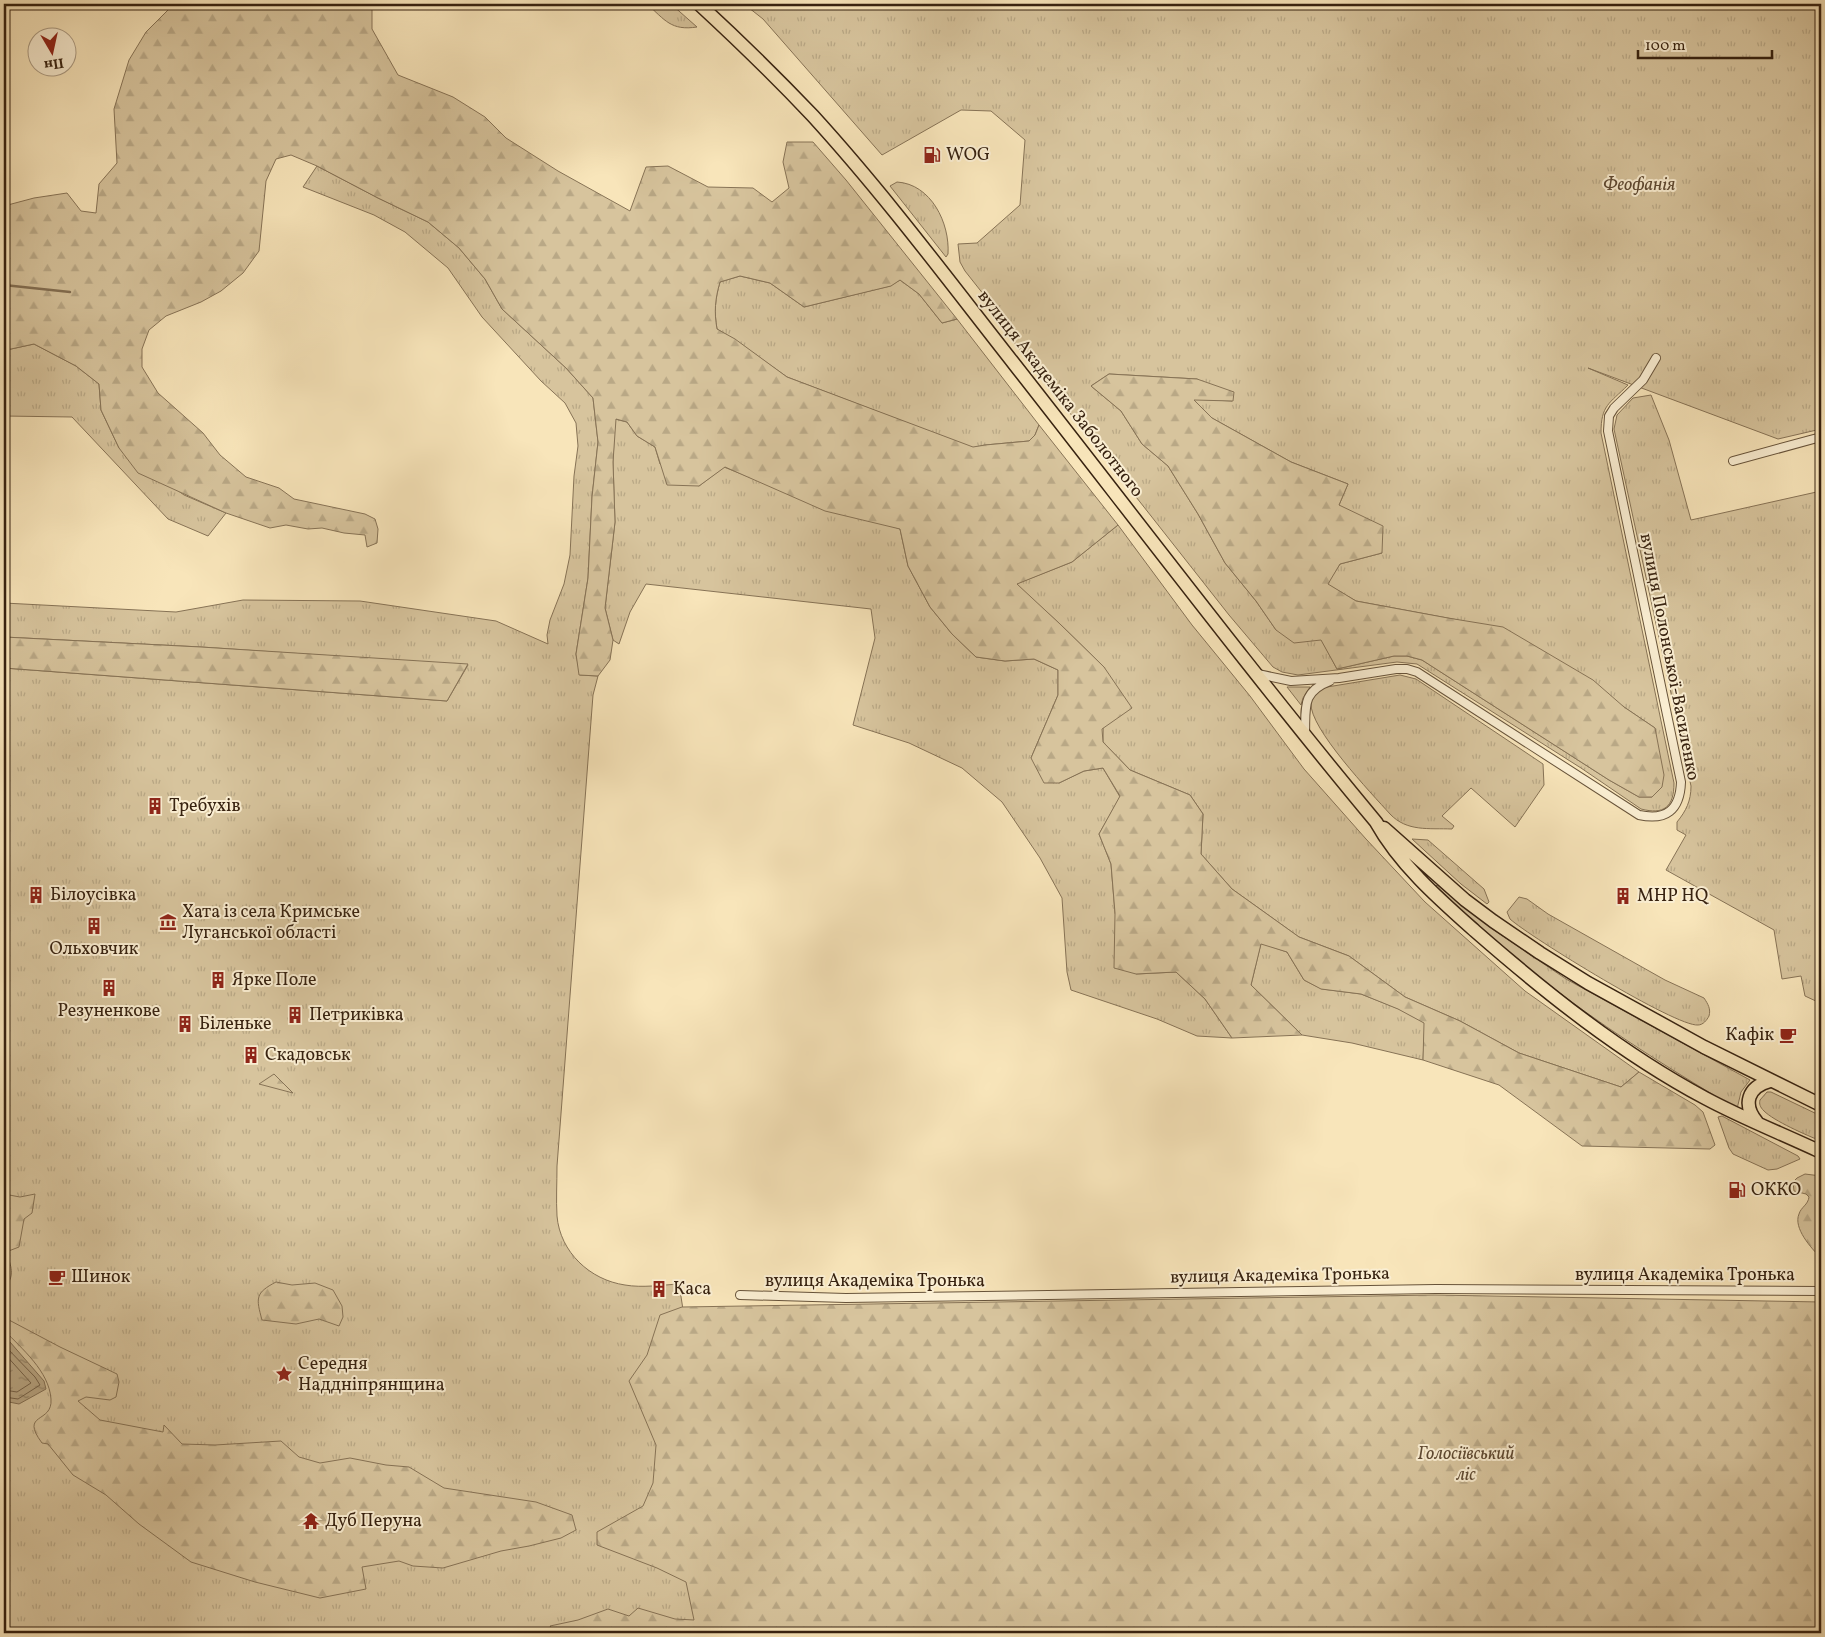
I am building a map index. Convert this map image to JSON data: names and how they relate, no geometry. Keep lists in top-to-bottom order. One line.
{"streets":{"highway":["вулиця Академіка Заболотного"],"street":["вулиця Полонської-Василенко","вулиця Академіка Тронька"]},"crossings":[["вулиця Академіка Заболотного","вулиця Полонської-Василенко"]],"parks":["Феофанія","Голосіївський ліс"],"places":{"fuel station":["WOG","ОККО"],"building":["Требухів","Білоусівка","MHP HQ","Ольховчик","Ярке Поле","Резуненкове","Петриківка","Біленьке","Скадовськ","Каса"],"museum":["Хата iз села Кримське Луганської області"],"cafe":["Кафік","Шинок"],"place":["Середня Наддніпрянщина"],"temple":["Дуб Перуна"]},"scale_bar":"100 m","north":"bottom"}
